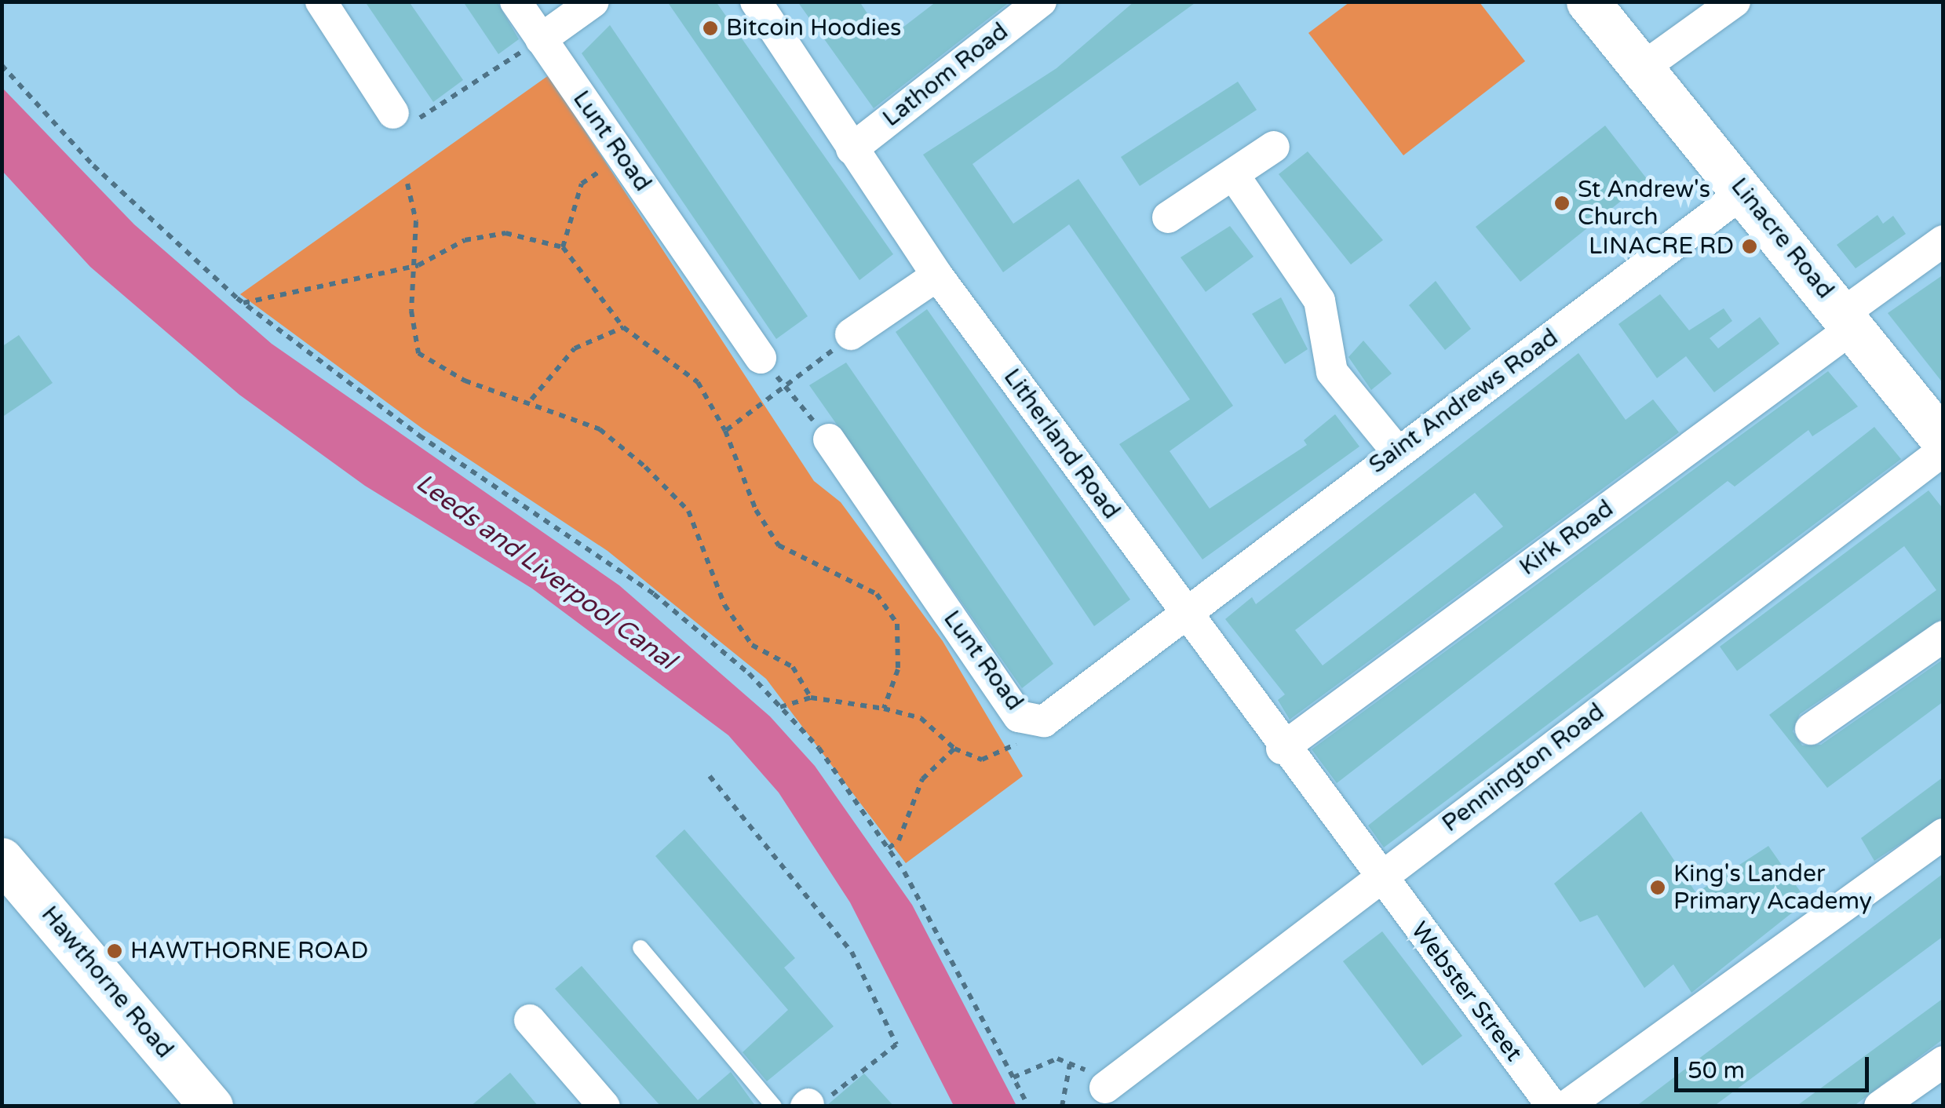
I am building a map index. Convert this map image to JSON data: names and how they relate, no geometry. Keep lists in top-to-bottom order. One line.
{"streets":{"main road":["Linacre Road","Hawthorne Road"],"street":["Lathom Road","Lunt Road","Saint Andrews Road","Litherland Road","Kirk Road","Pennington Road","Webster Street"]},"crossings":[["Lathom Road","Litherland Road"],["Lunt Road","Saint Andrews Road"],["Lunt Road","Litherland Road"],["Linacre Road","Saint Andrews Road"],["Linacre Road","Kirk Road"],["Linacre Road","Pennington Road"],["Saint Andrews Road","Litherland Road"],["Litherland Road","Kirk Road"],["Litherland Road","Pennington Road"],["Litherland Road","Webster Street"],["Pennington Road","Webster Street"]],"water":["Leeds and Liverpool Canal"],"places":["Bitcoin Hoodies","St Andrew's Church","LINACRE RD","King's Lander Primary Academy","HAWTHORNE ROAD"],"scale_bar":"50 m"}
